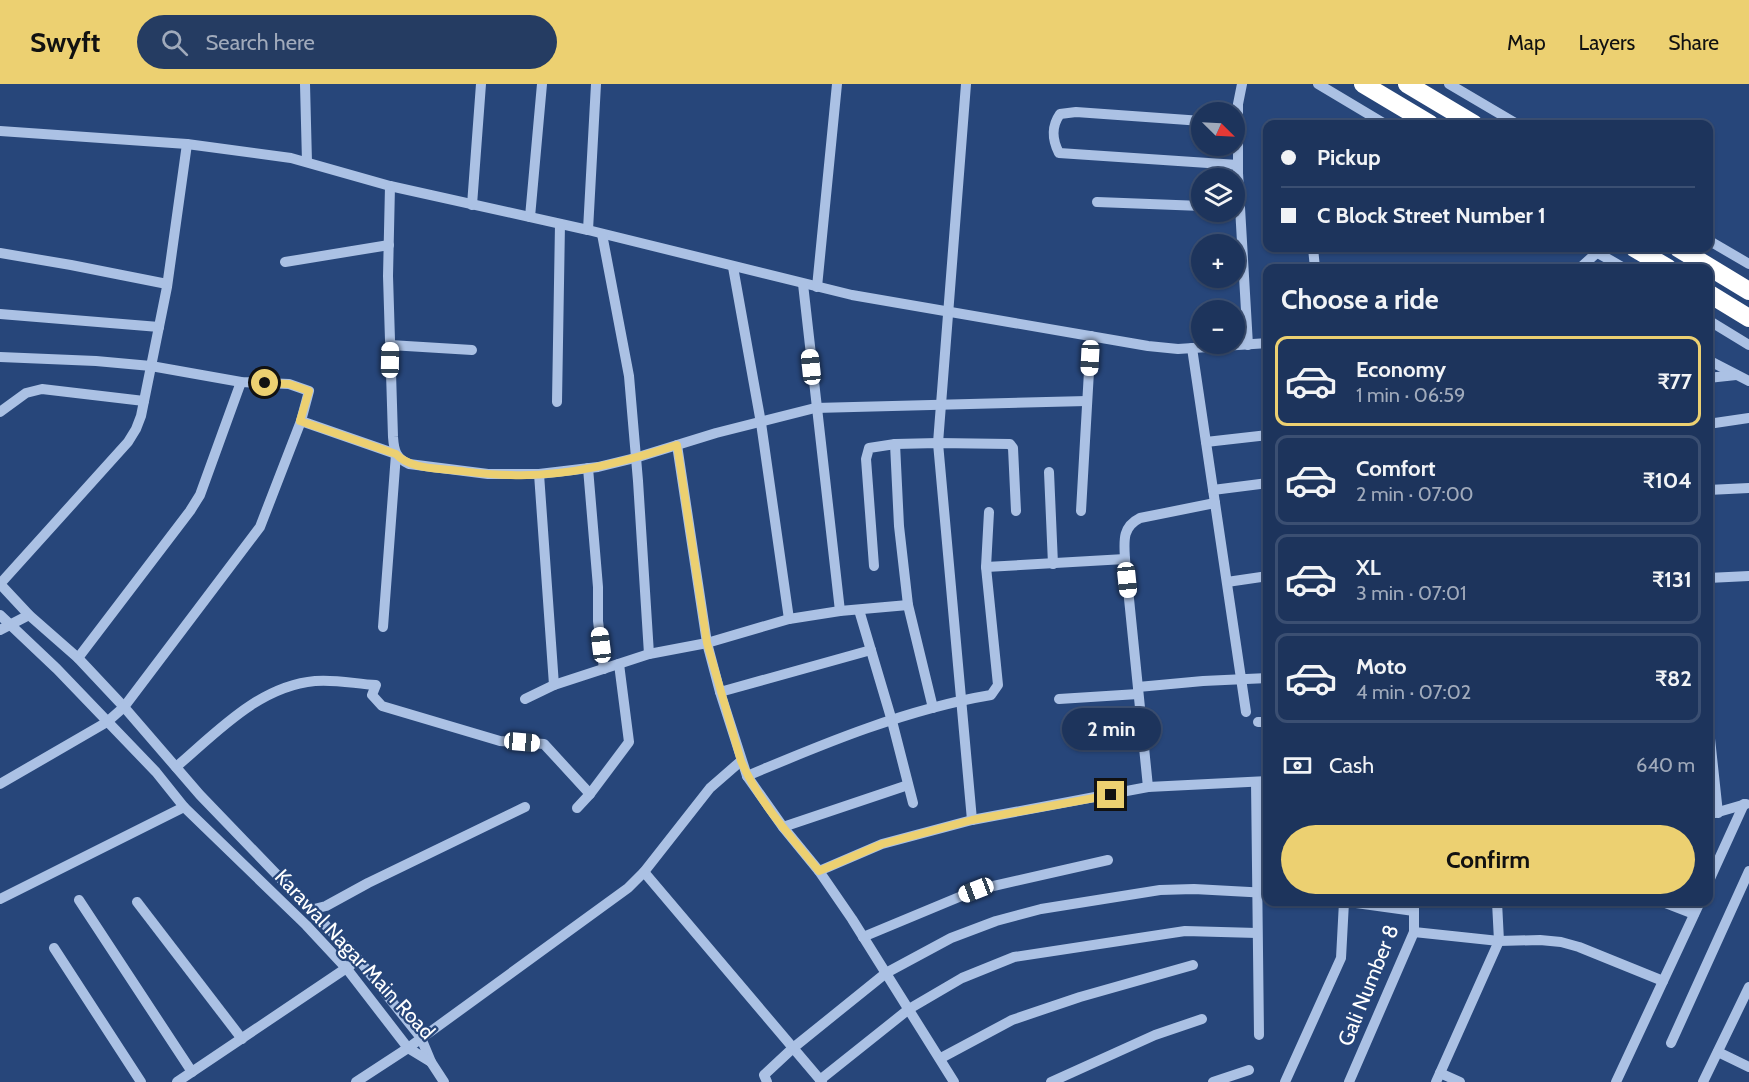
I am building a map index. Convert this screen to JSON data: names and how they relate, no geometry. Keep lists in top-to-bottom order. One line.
{"streets":{"street":["Karawal Nagar Main Road","Gali Number 8"]},"north":"bottom right","page":{"header":"Swyft","search":"Search here","nav":["Map","Layers","Share"],"map_buttons":["+","−"],"banner":["Pickup","C Block Street Number 1"],"heading":"Choose a ride","list":[{"name":"Economy","note":"1 min · 06:59","value":"₹77"},{"name":"Comfort","note":"2 min · 07:00","value":"₹104"},{"name":"XL","note":"3 min · 07:01","value":"₹131"},{"name":"Moto","note":"4 min · 07:02","value":"₹82"}],"bubble":"2 min","pay":["Cash","640 m"],"buttons":"Confirm"}}
